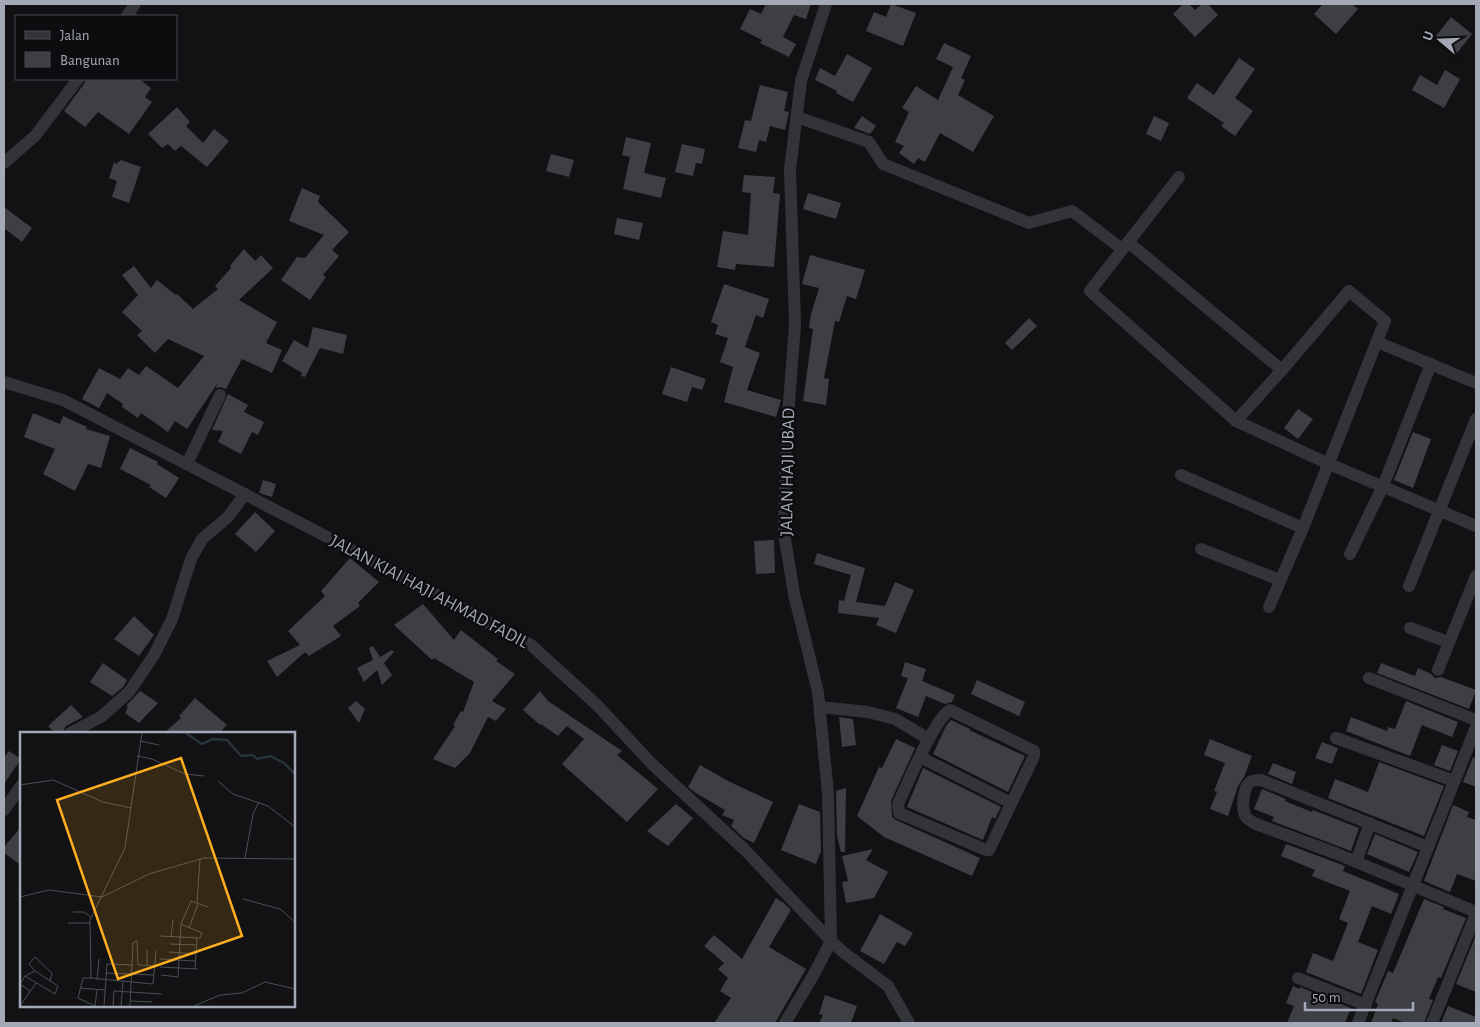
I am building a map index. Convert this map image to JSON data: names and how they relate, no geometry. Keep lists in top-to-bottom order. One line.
{"streets":{"street":["JALAN HAJI UBAD","JALAN KIAI HAJI AHMAD FADIL"]},"crossings":[["JALAN HAJI UBAD","JALAN KIAI HAJI AHMAD FADIL"]],"legend":["Jalan","Bangunan"],"scale_bar":"50 m","north":"left"}
